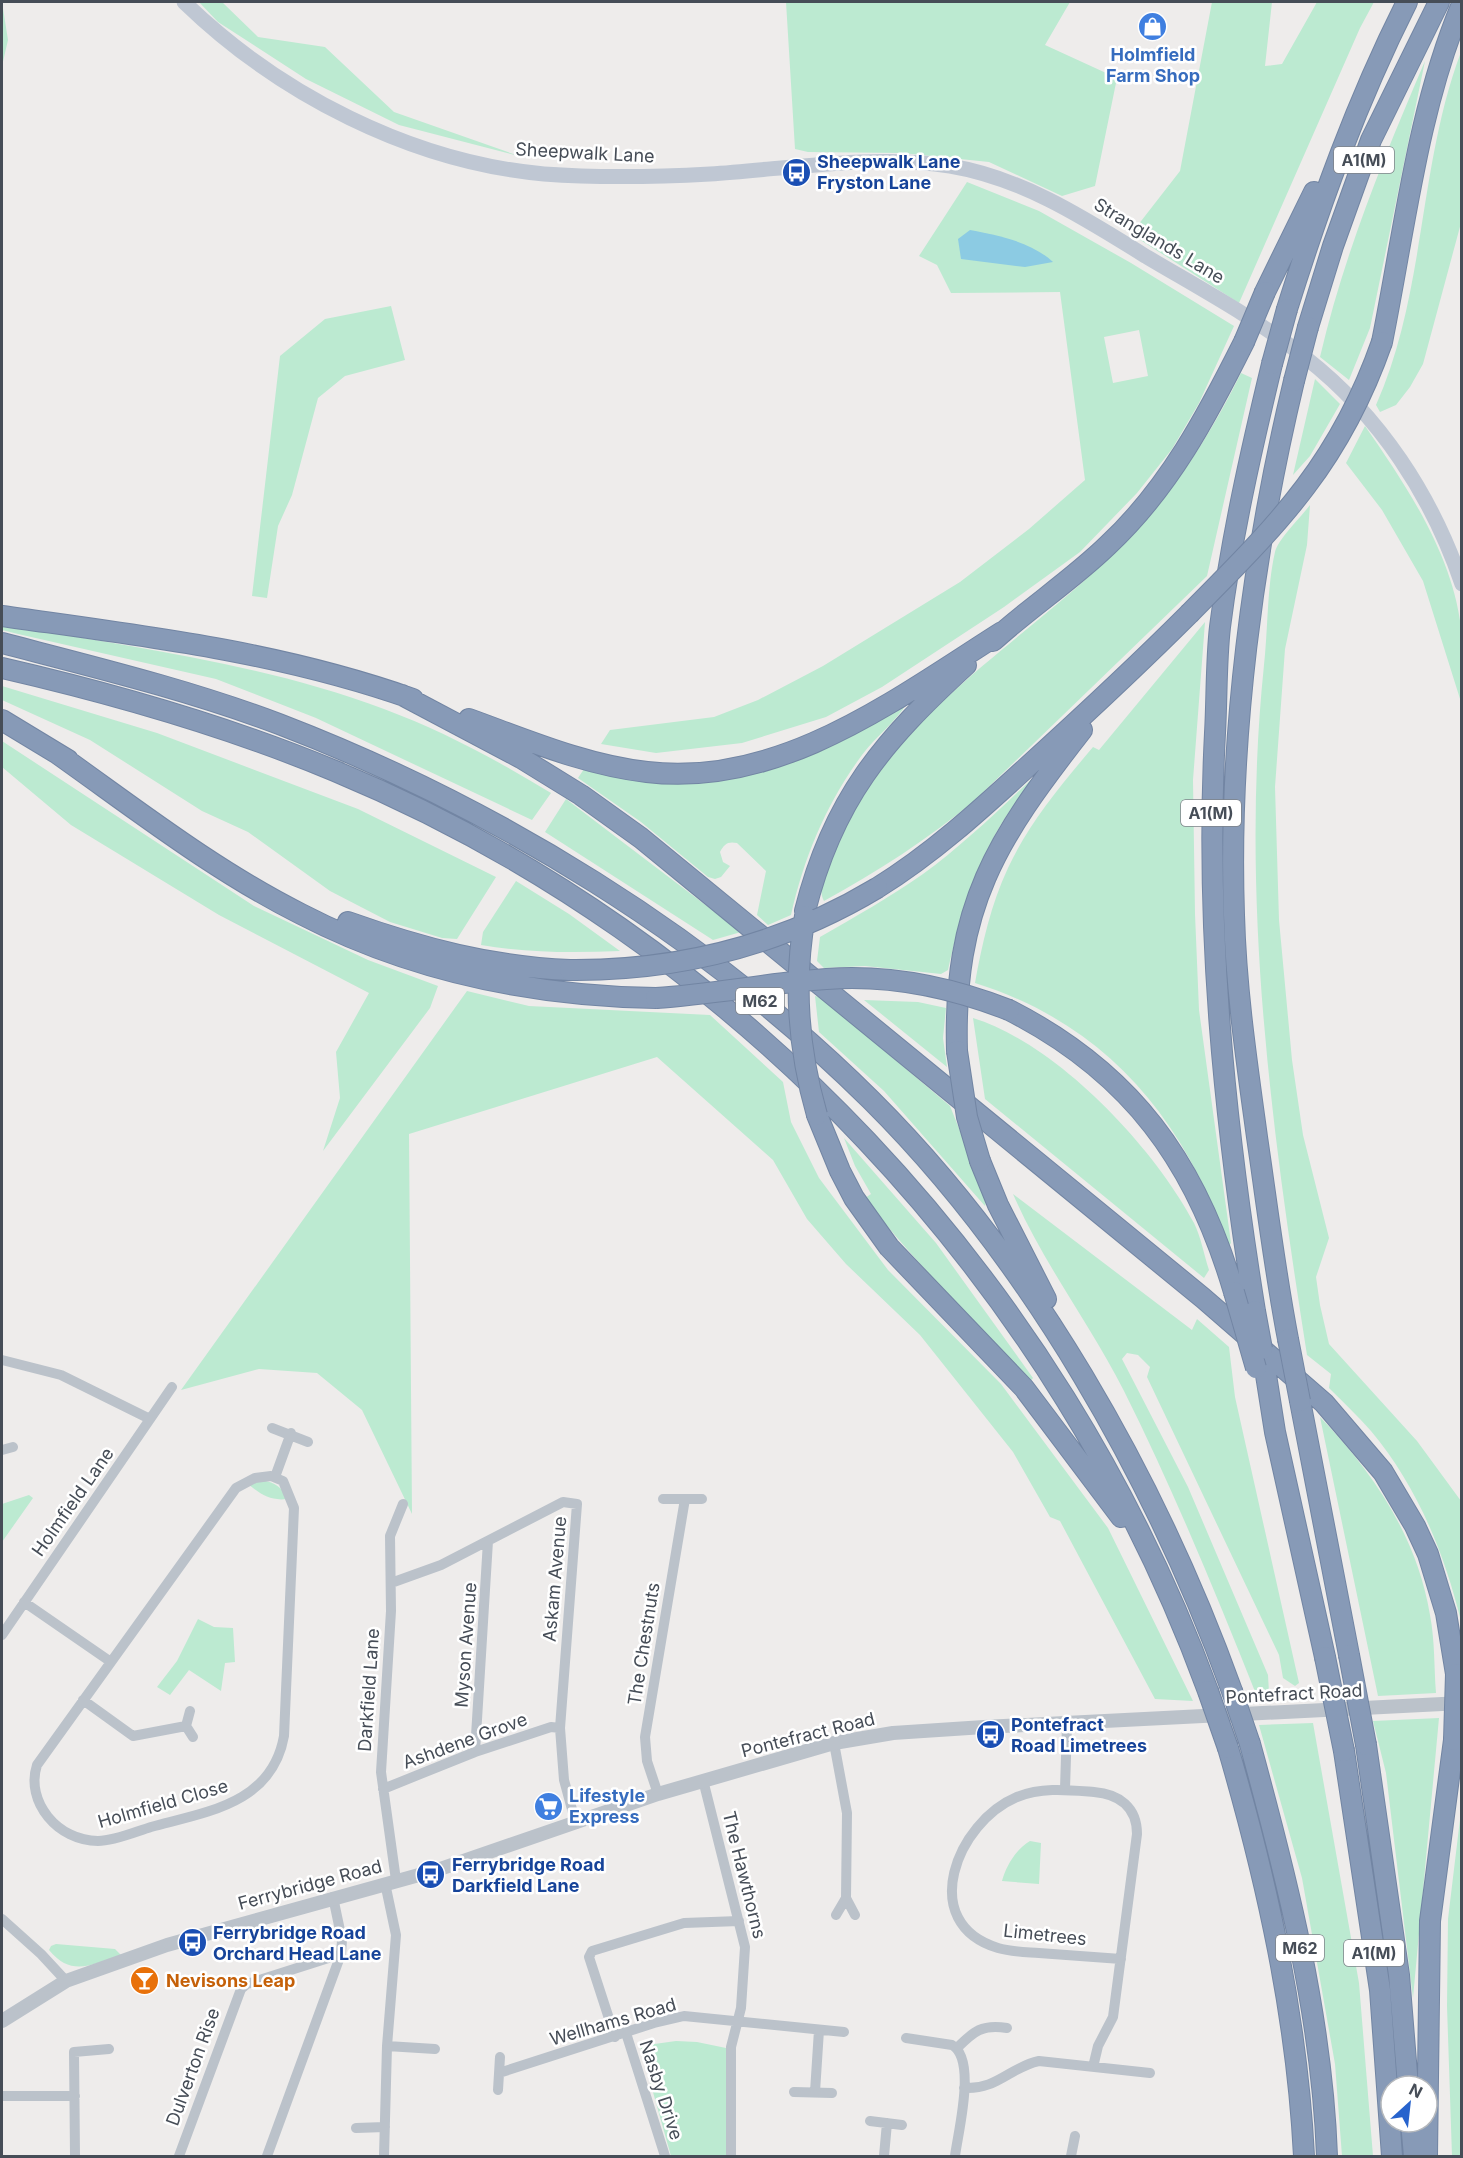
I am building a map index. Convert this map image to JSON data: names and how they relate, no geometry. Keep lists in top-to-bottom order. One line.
{"streets":{"highway":["A1(M)","M62"],"main road":["Sheepwalk Lane","Stranglands Lane"],"street":["Holmfield Lane","Askam Avenue","The Chestnuts","Myson Avenue","Darkfield Lane","Pontefract Road","Ashdene Grove","Holmfield Close","The Hawthorns","Ferrybridge Road","Limetrees","Wellhams Road","Dulverton Rise","Nasby Drive"]},"crossings":[["Sheepwalk Lane","Stranglands Lane"],["Askam Avenue","Myson Avenue"],["Askam Avenue","Darkfield Lane"],["Askam Avenue","Pontefract Road"],["Askam Avenue","Ashdene Grove"],["The Chestnuts","Pontefract Road"],["Myson Avenue","Ashdene Grove"],["Darkfield Lane","Pontefract Road"],["Darkfield Lane","Ashdene Grove"],["Darkfield Lane","Ferrybridge Road"],["Pontefract Road","The Hawthorns"],["Pontefract Road","Ferrybridge Road"],["The Hawthorns","Wellhams Road"],["The Hawthorns","Nasby Drive"],["Wellhams Road","Nasby Drive"]],"places":{"shop":["Holmfield Farm Shop"],"bus stop":["Sheepwalk Lane Fryston Lane","Pontefract Road Limetrees","Ferrybridge Road Darkfield Lane","Ferrybridge Road Orchard Head Lane"],"supermarket":["Lifestyle Express"],"bar":["Nevisons Leap"]},"north":"top right"}
